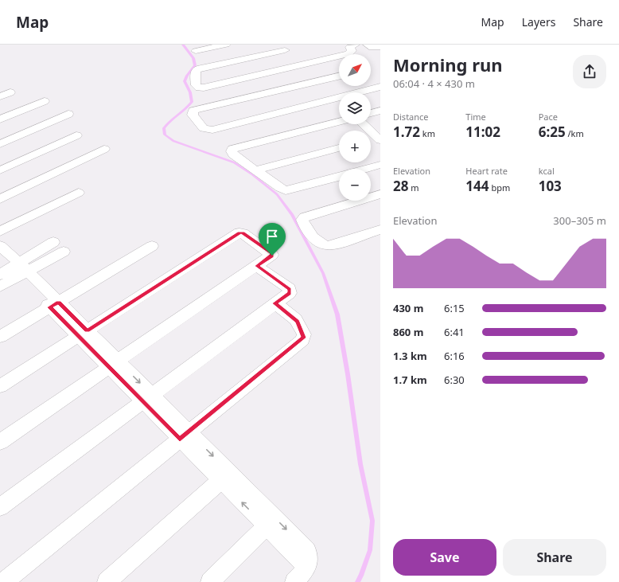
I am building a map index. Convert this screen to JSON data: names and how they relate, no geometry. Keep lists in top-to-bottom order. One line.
{"north":"top right","page":{"header":"Map","nav":["Map","Layers","Share"],"heading":["Morning run","06:04 · 4 × 430 m"],"map_buttons":["+","−"],"stats":[["Distance","1.72 km"],["Time","11:02"],["Pace","6:25 /km"],["Elevation","28 m"],["Heart rate","144 bpm"],["kcal","103"]],"chart":["Elevation","300–305 m"],"list":[{"name":"430 m","note":"6:15"},{"name":"860 m","note":"6:41"},{"name":"1.3 km","note":"6:16"},{"name":"1.7 km","note":"6:30"}],"buttons":["Save","Share"]}}
